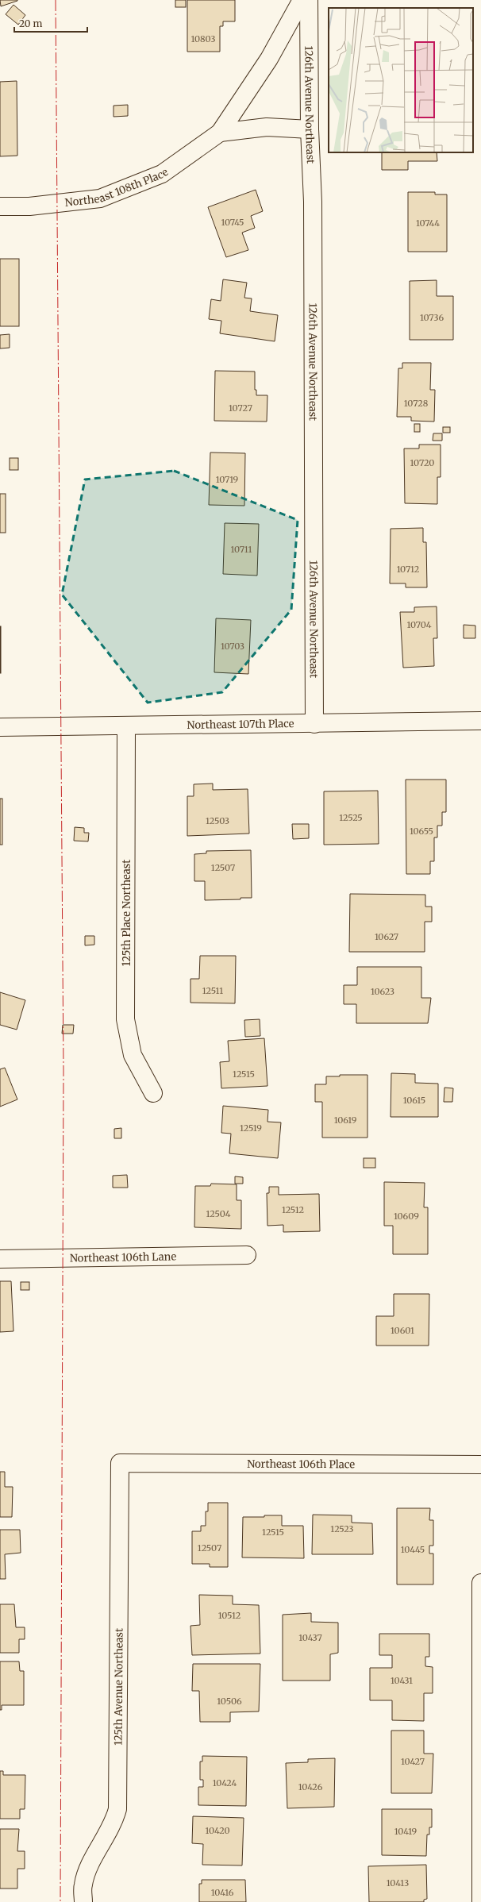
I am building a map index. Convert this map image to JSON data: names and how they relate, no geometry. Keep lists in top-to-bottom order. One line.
{"streets":{"street":["126th Avenue Northeast","Northeast 108th Place","Northeast 107th Place","125th Place Northeast","Northeast 106th Lane","Northeast 106th Place","125th Avenue Northeast"]},"crossings":[["126th Avenue Northeast","Northeast 108th Place"],["126th Avenue Northeast","Northeast 107th Place"],["Northeast 107th Place","125th Place Northeast"],["Northeast 106th Place","125th Avenue Northeast"]],"house_numbers":["10803","10745","10744","10736","10728","10727","10720","10719","10711","10712","10704","10703","12525","12503","10655","12507","10627","12511","10623","12515","10615","10619","12519","12512","12504","10609","10601","12523","12515","12507","10445","10512","10437","10431","10506","10427","10424","10426","10420","10419","10413","10416"],"scale_bar":"20 m"}
